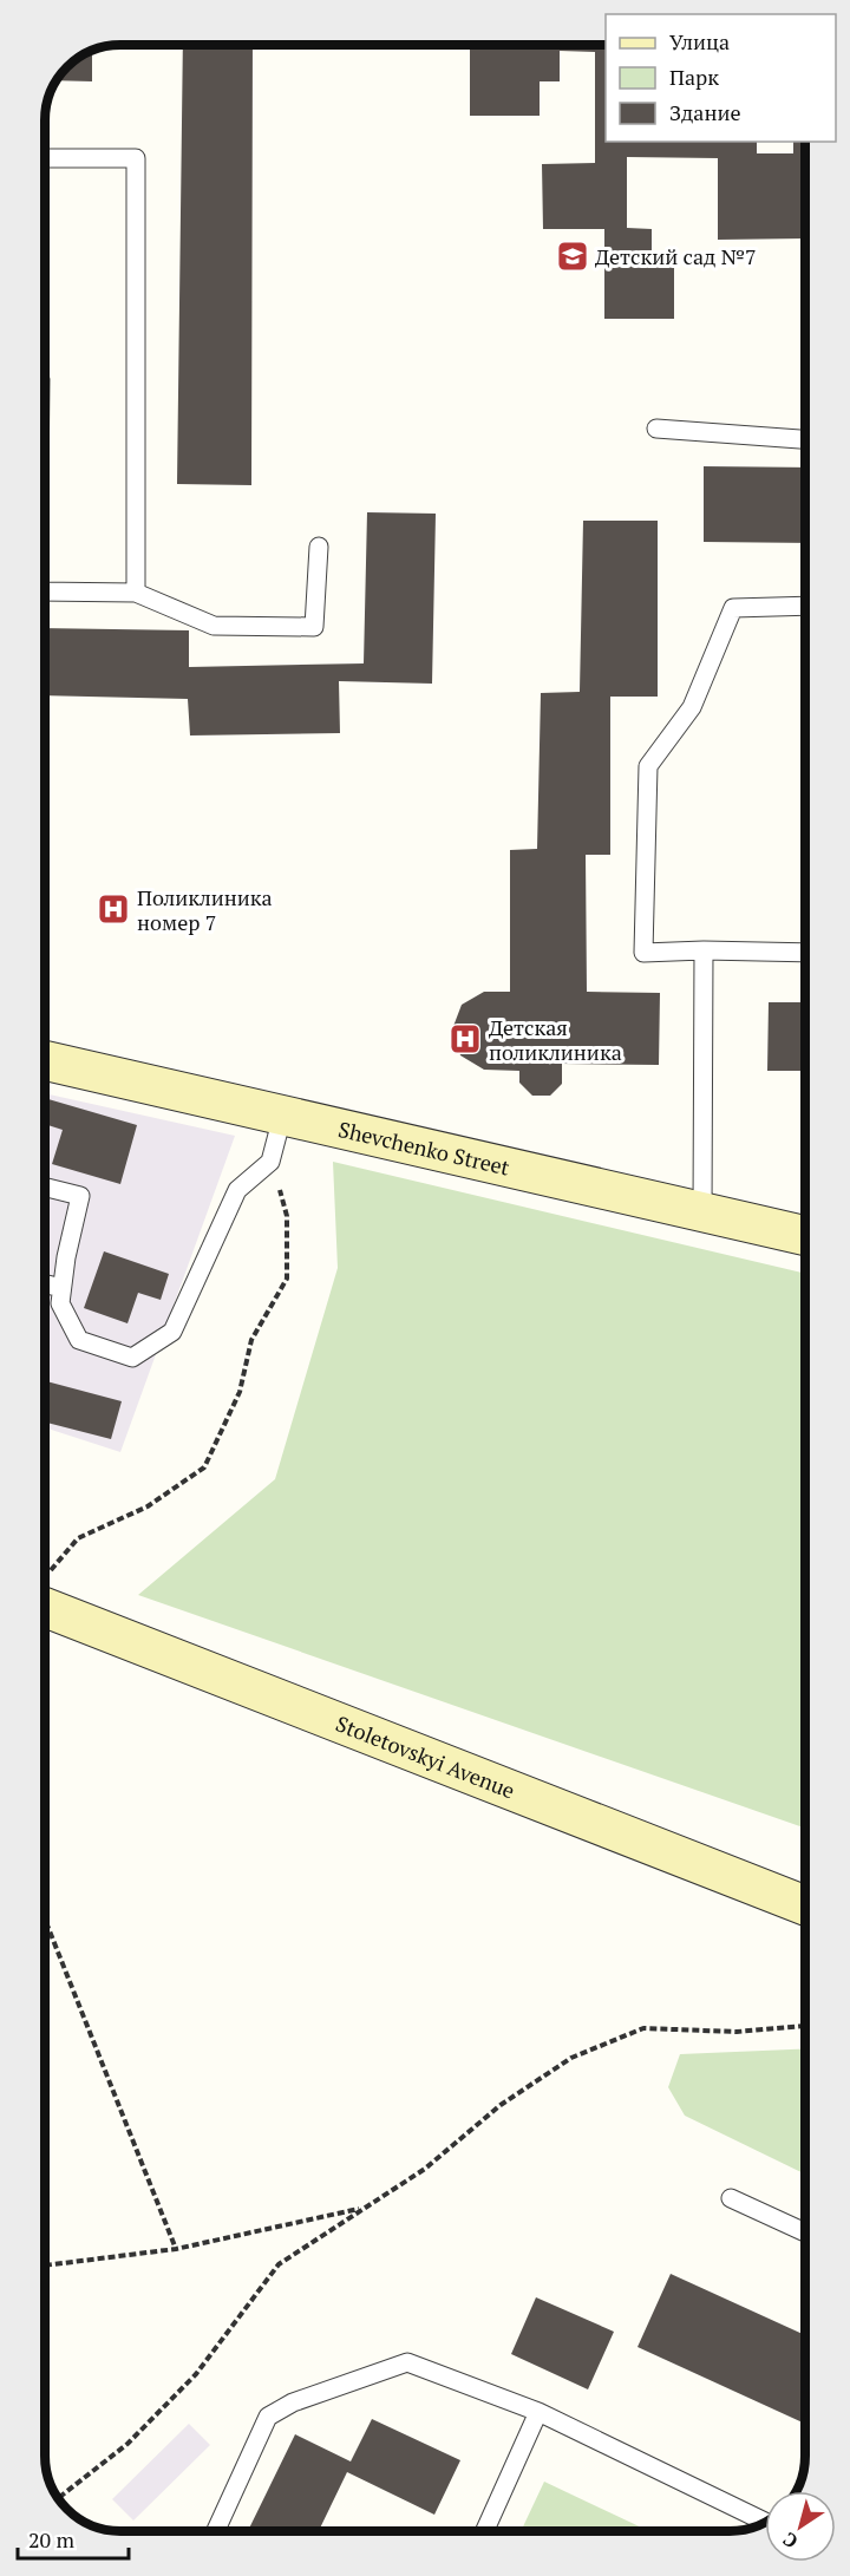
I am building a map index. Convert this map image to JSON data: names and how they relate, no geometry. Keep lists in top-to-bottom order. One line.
{"streets":{"main road":["Shevchenko Street","Stoletovskyi Avenue"]},"places":{"school or university":["Детский сад №7"],"hospital":["Поликлиника номер 7","Детская поликлиника"]},"legend":["Улица","Парк","Здание"],"scale_bar":"20 m","north":"bottom left"}
